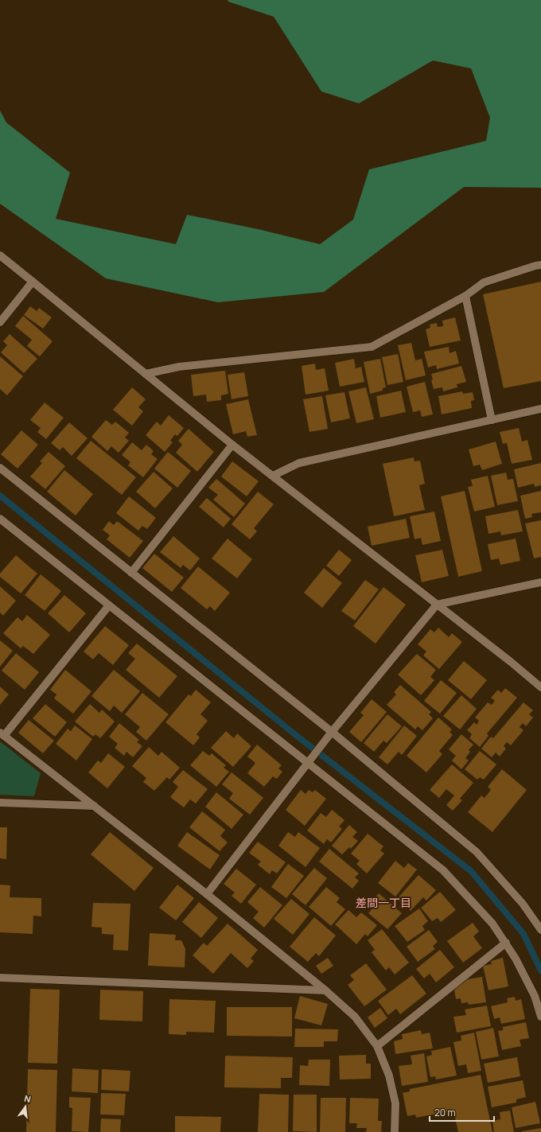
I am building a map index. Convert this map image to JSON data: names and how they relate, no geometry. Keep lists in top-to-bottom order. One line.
{"districts":["差間一丁目"],"scale_bar":"20 m","north":"top"}
